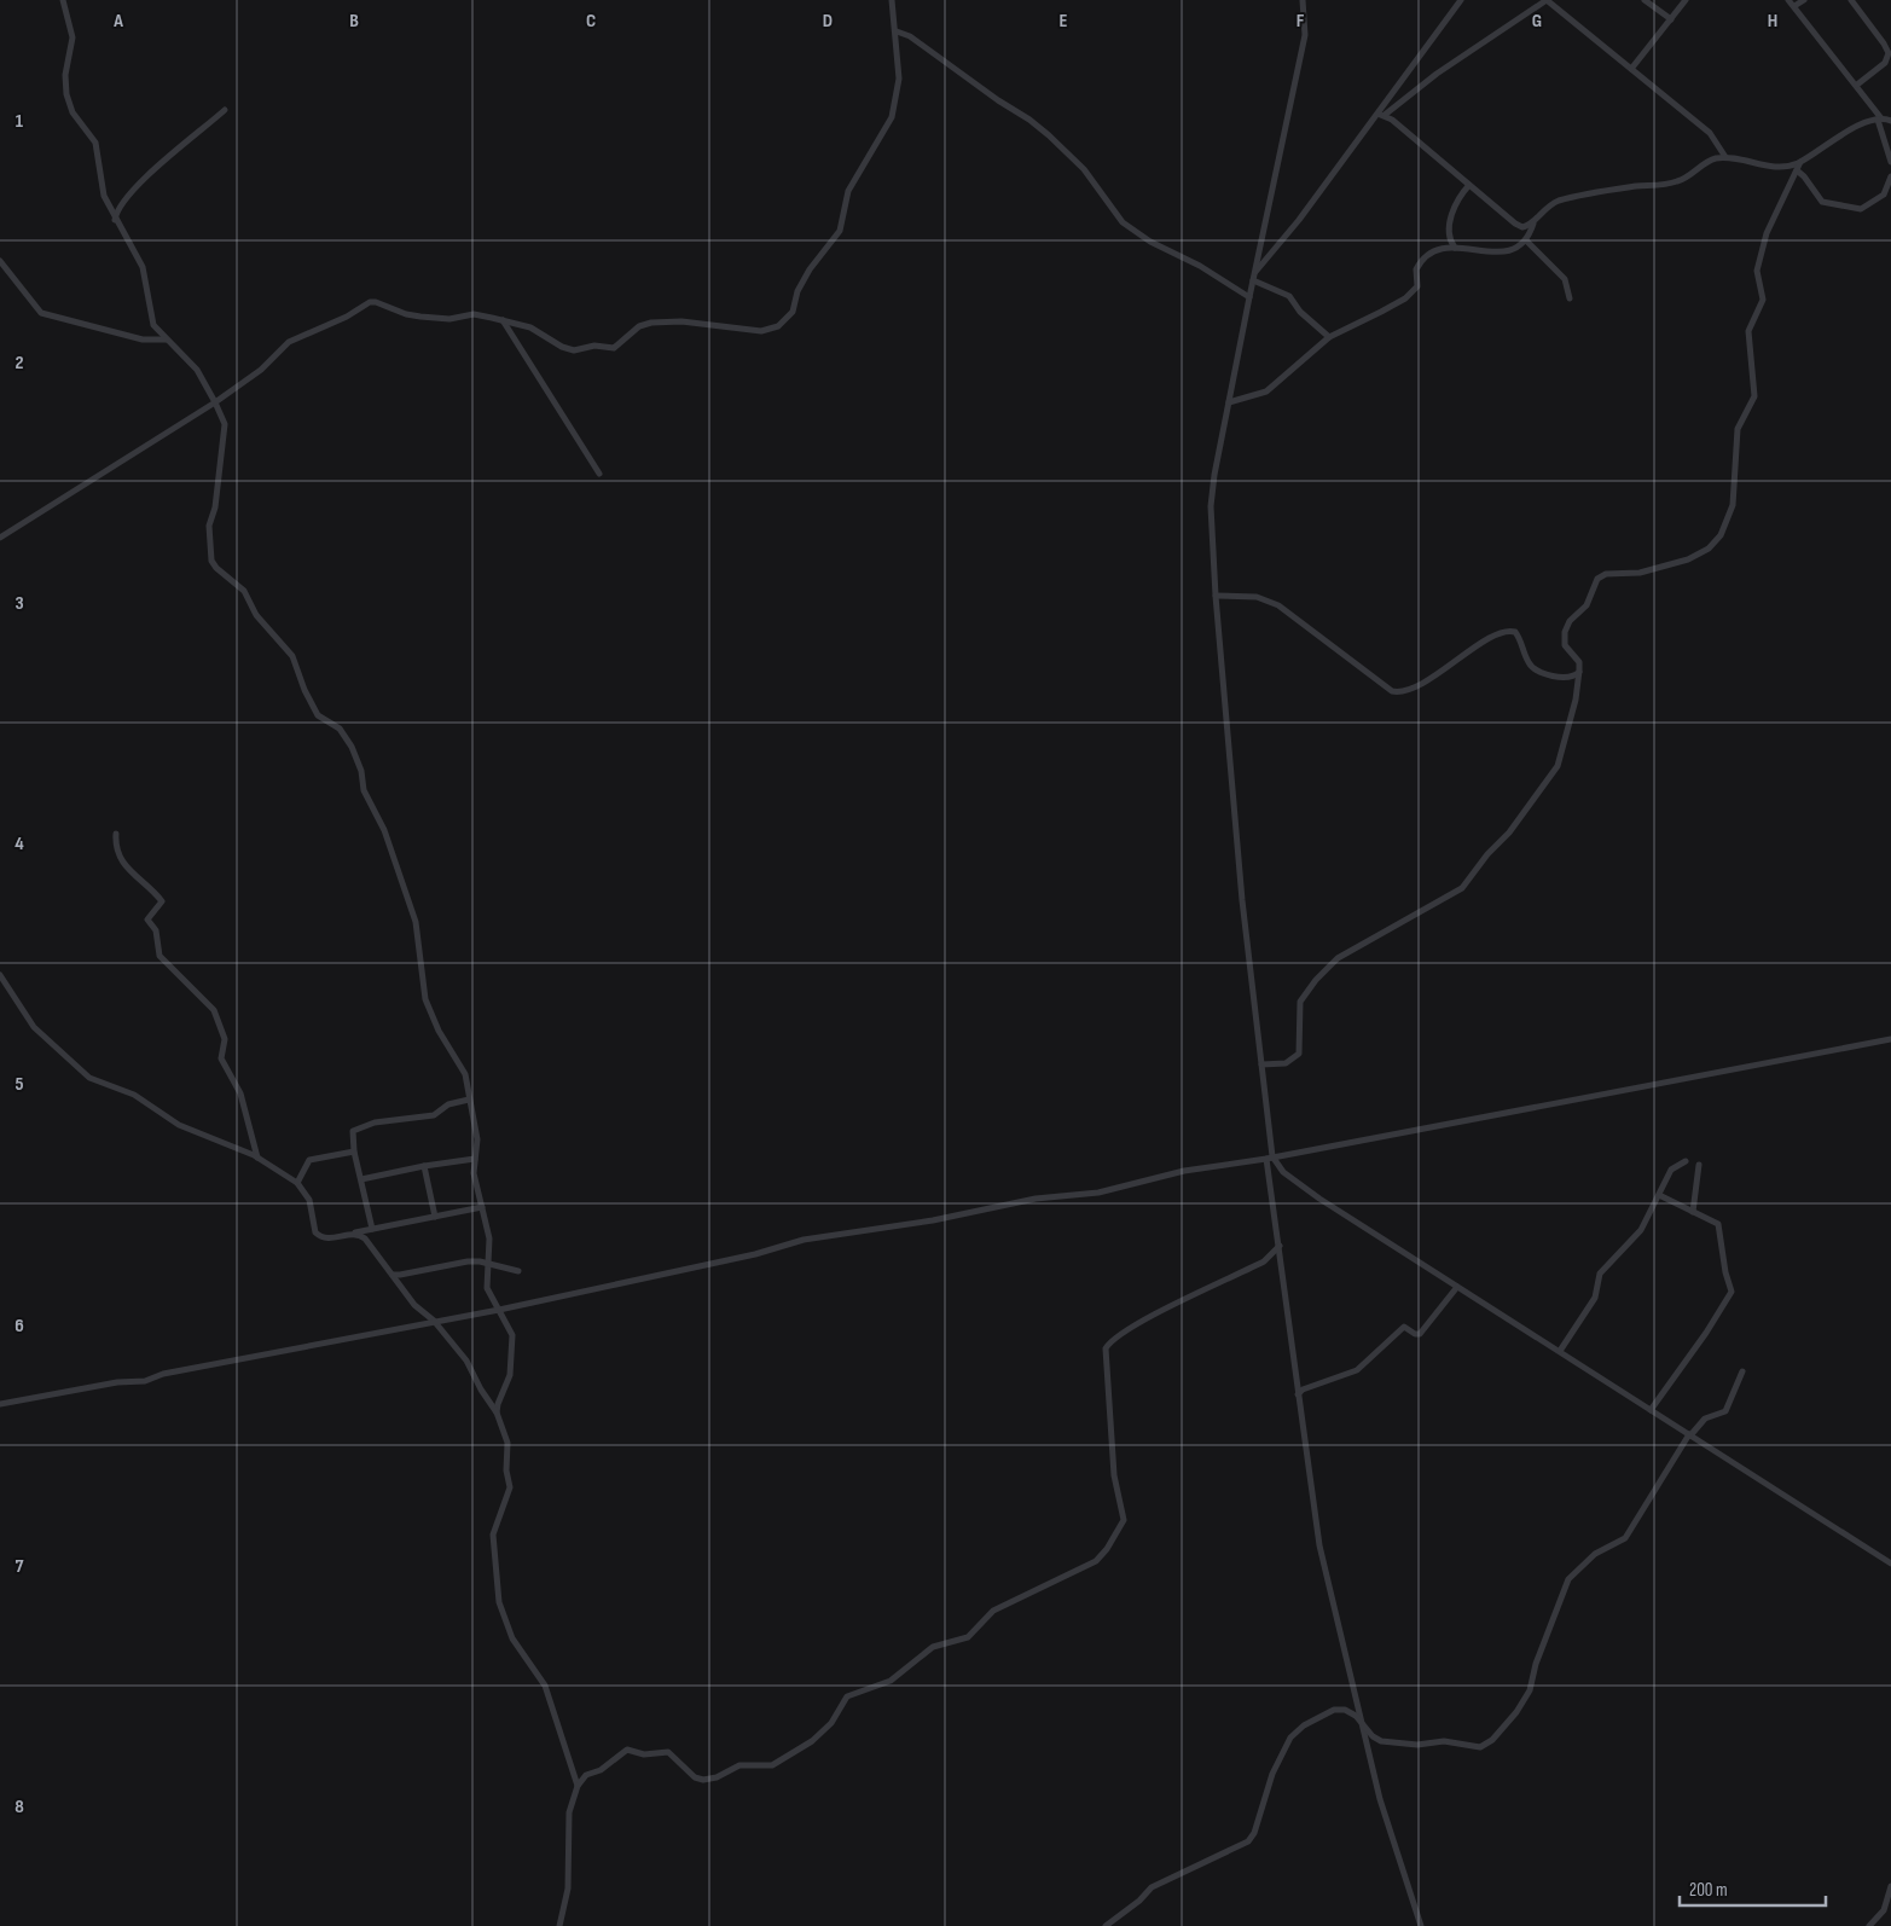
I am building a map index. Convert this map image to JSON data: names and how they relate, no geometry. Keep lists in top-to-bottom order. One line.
{"scale_bar":"200 m","grid":{"columns":["A","B","C","D","E","F","G","H"],"rows":["1","2","3","4","5","6","7","8"]}}
